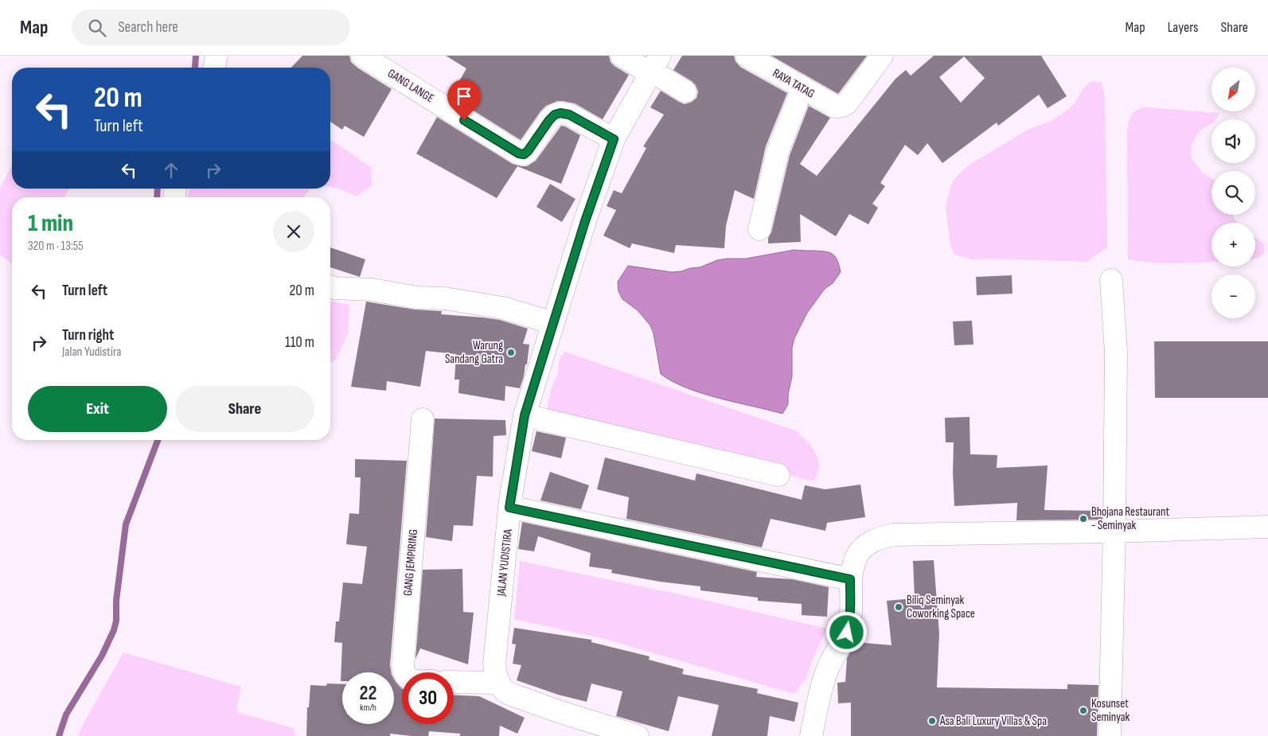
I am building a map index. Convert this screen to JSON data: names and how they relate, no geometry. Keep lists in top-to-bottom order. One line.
{"streets":{"street":["RAYA TATAG","GANG LANGE","GANG JEMPIRING","JALAN YUDISTIRA"]},"crossings":[["GANG LANGE","JALAN YUDISTIRA"]],"places":["Warung Sandang Gatra","Bhojana Restaurant - Seminyak","Biliq Seminyak Coworking Space","Kosunset Seminyak","Asa Bali Luxury Villas & Spa"],"north":"bottom left","page":{"header":"Map","search":"Search here","nav":["Map","Layers","Share"],"map_buttons":["+","−"],"turn":["20 m","Turn left"],"heading":["1 min","320 m · 13:55"],"list":[{"name":"Turn left","value":"20 m"},{"name":"Turn right","note":"Jalan Yudistira","value":"110 m"}],"buttons":["Exit","Share"],"speed":"22 km/h","limit":"30"}}
